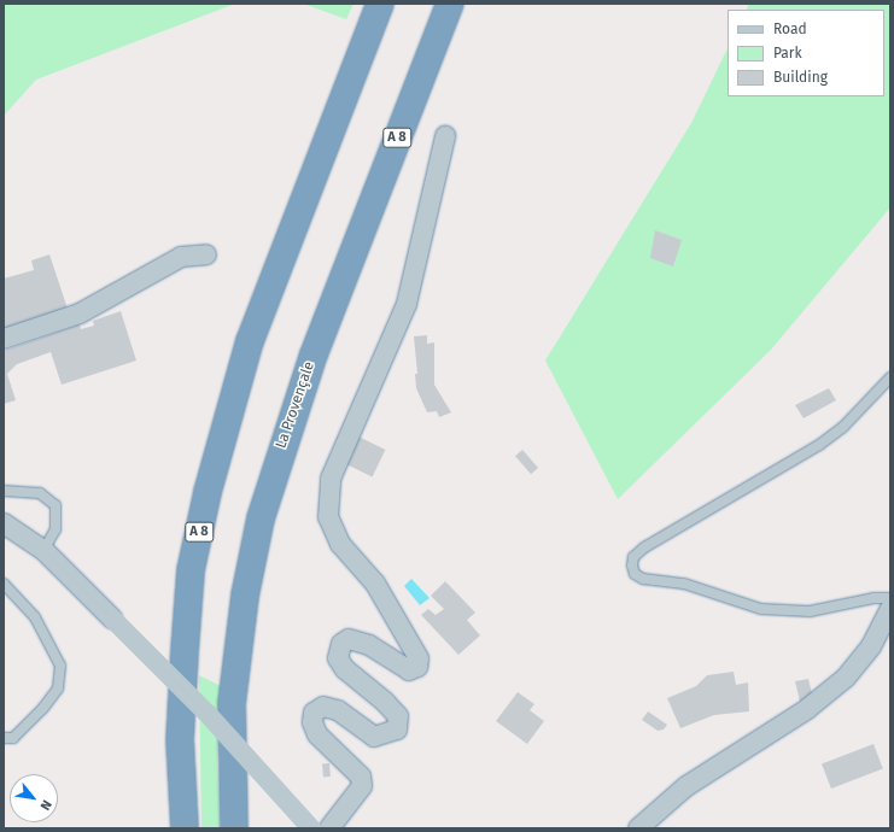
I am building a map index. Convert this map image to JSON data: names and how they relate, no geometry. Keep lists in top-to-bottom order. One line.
{"streets":{"highway":["A 8","La Provençale"]},"legend":["Road","Park","Building"],"north":"bottom right"}
